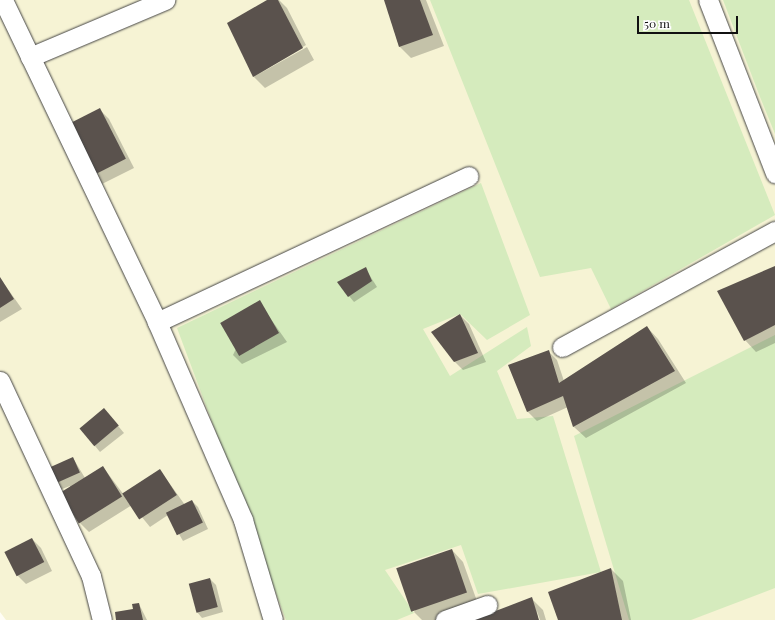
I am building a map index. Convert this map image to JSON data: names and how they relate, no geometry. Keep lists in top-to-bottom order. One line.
{"scale_bar":"50 m"}
